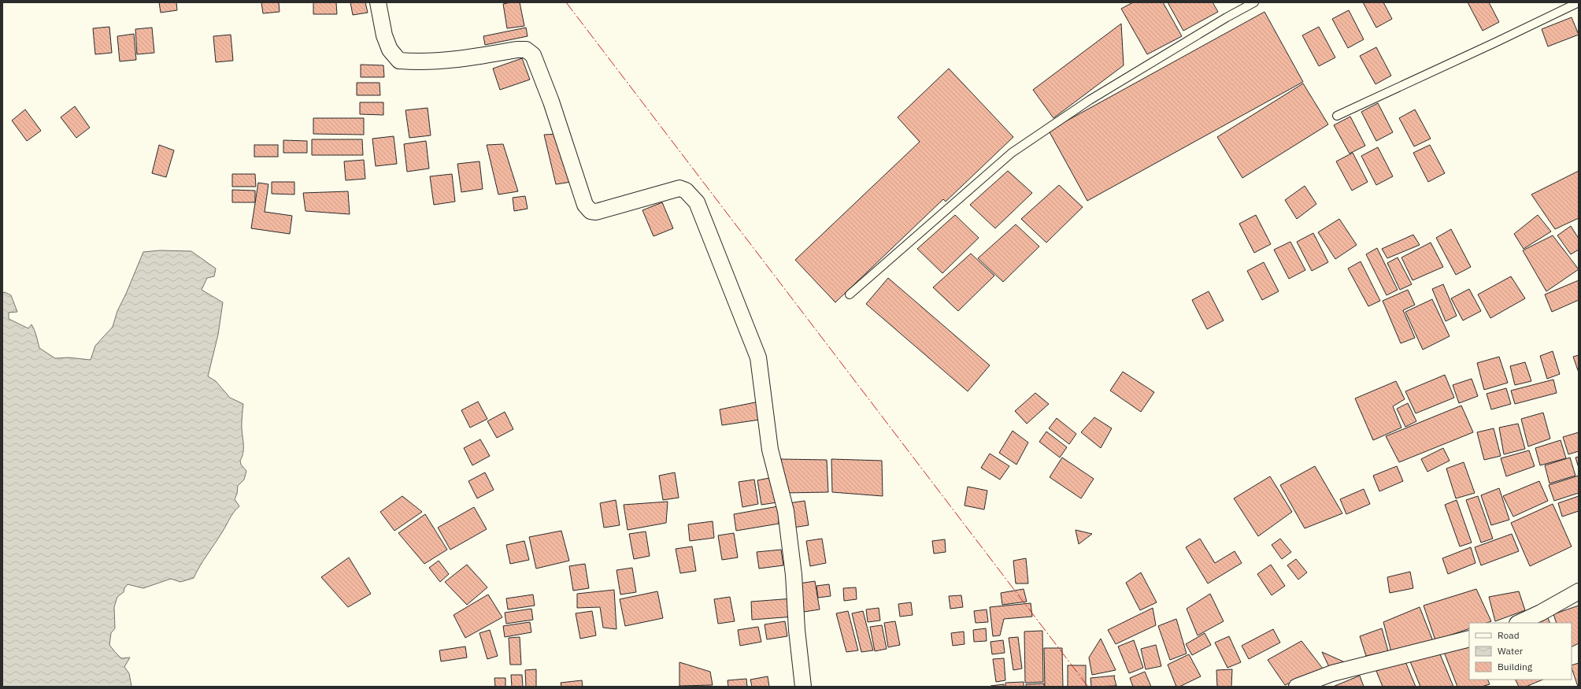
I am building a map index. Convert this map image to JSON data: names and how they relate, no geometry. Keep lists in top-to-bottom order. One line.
{"legend":["Road","Water","Building"]}
